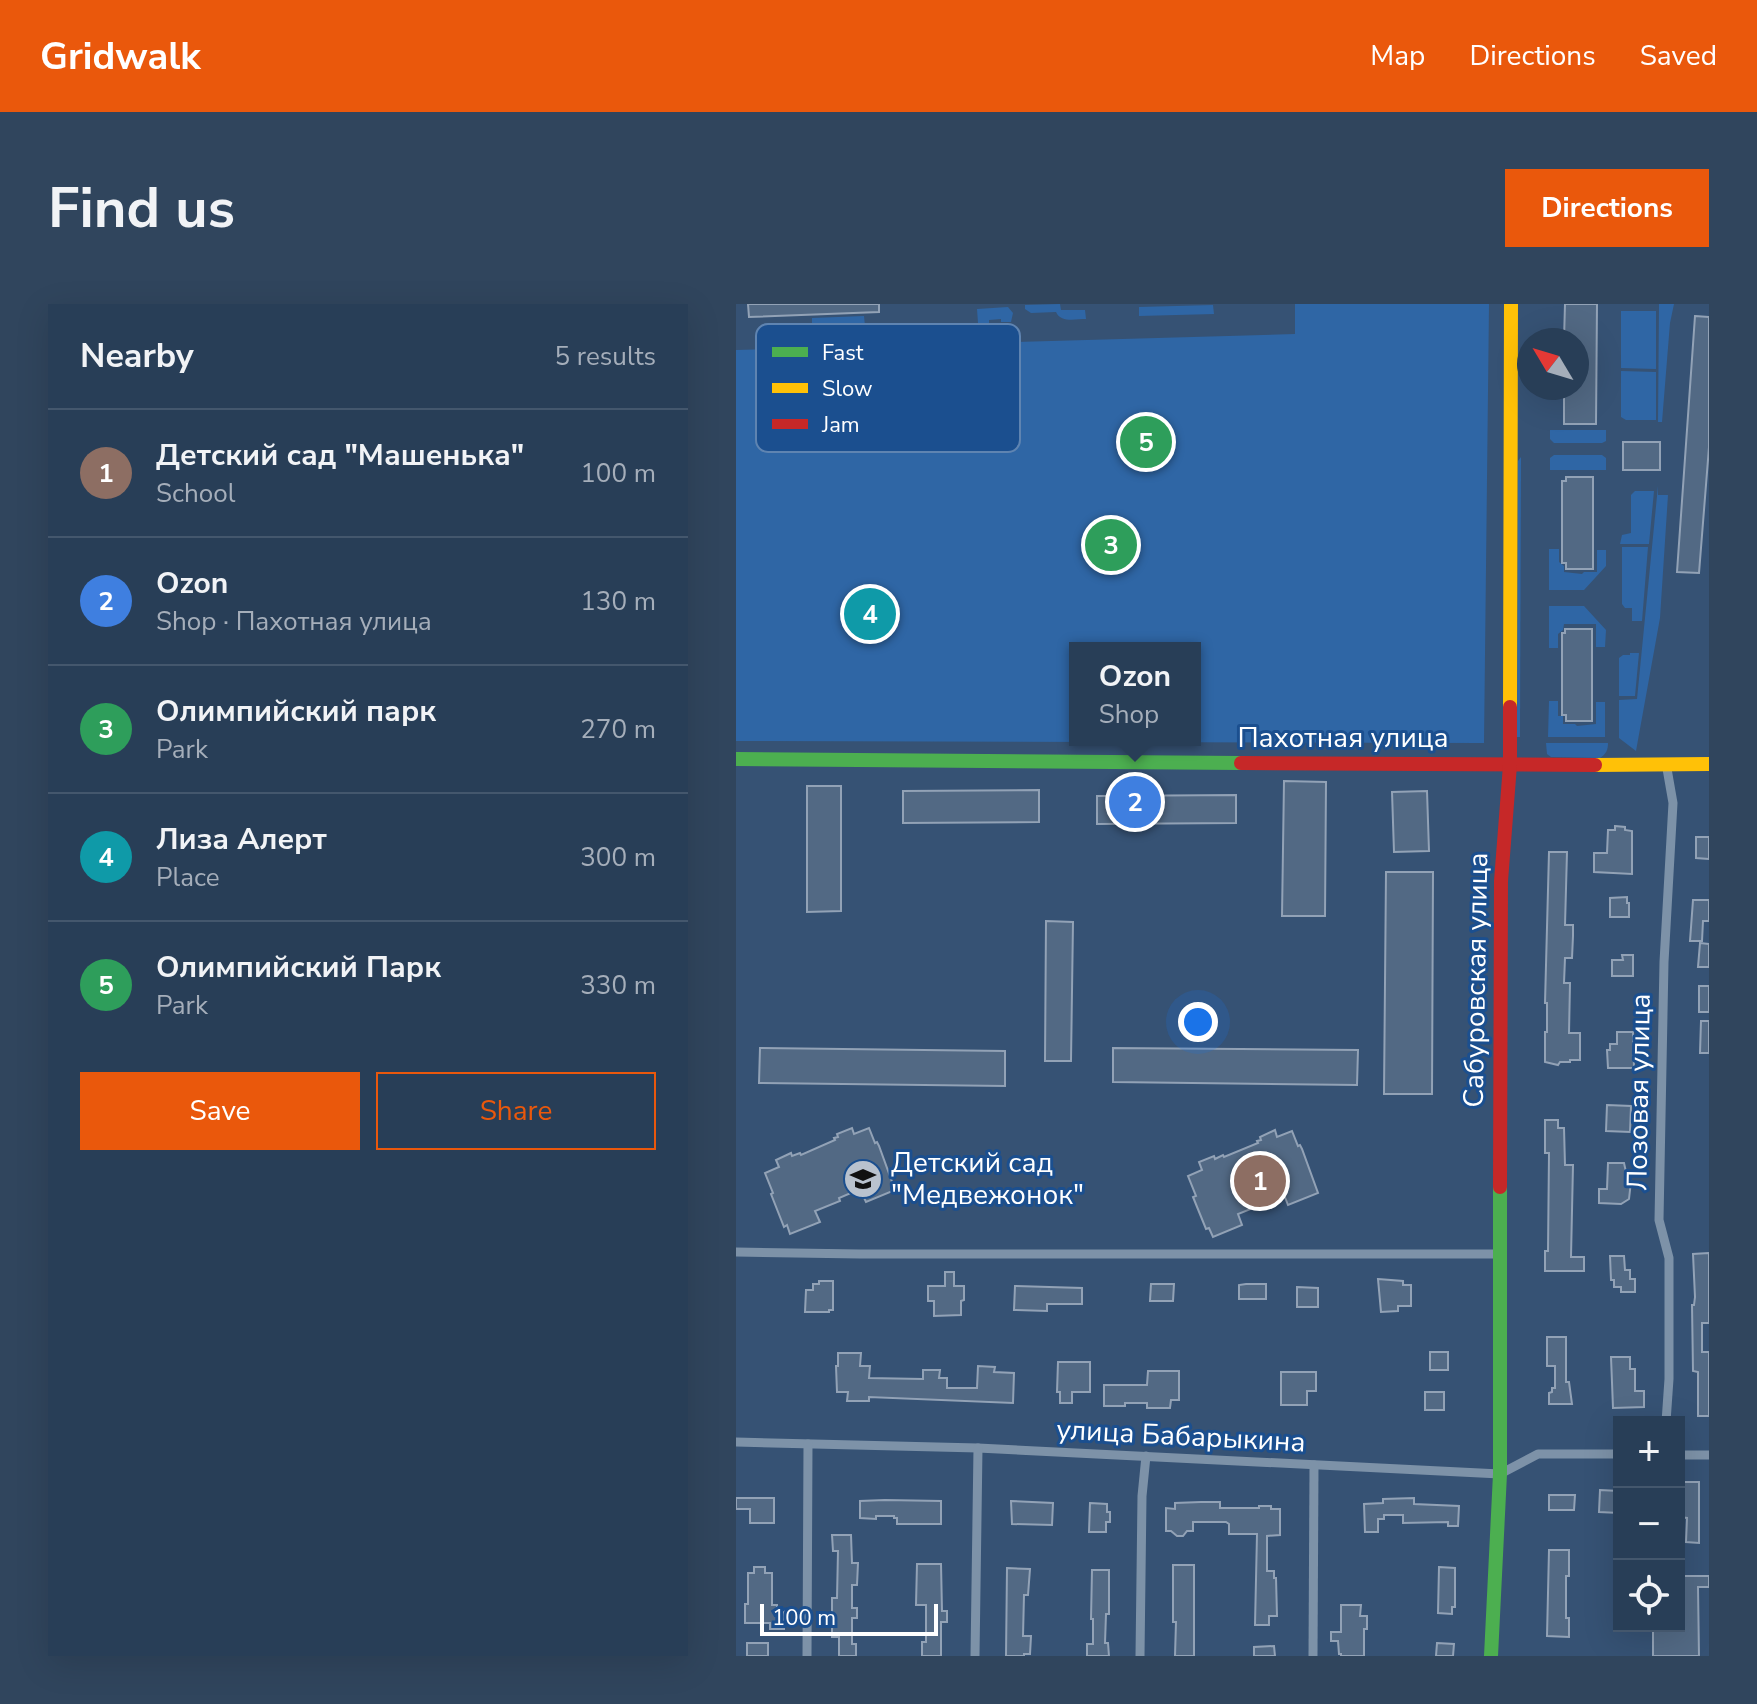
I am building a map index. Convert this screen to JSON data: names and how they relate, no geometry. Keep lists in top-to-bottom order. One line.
{"streets":{"street":["Пахотная улица","Сабуровская улица","Лозовая улица","улица Бабарыкина"]},"crossings":[["Пахотная улица","Сабуровская улица"],["Пахотная улица","Лозовая улица"],["Сабуровская улица","улица Бабарыкина"]],"places":{"school or university":["Детский сад \"Медвежонок\""]},"legend":["Fast","Slow","Jam"],"scale_bar":"100 m","north":"top left","page":{"header":"Gridwalk","nav":["Map","Directions","Saved"],"buttons":["Directions",["Save","Share"]],"title":"Find us","heading":["Nearby","5 results"],"list":[{"mark":"1","name":"Детский сад \"Машенька\"","note":"School","value":"100 m"},{"mark":"2","name":"Ozon","note":"Shop · Пахотная улица","value":"130 m"},{"mark":"3","name":"Олимпийский парк","note":"Park","value":"270 m"},{"mark":"4","name":"Лиза Алерт","note":"Place","value":"300 m"},{"mark":"5","name":"Олимпийский Парк","note":"Park","value":"330 m"}],"pins":["5","3","4","2","1"],"popup":["Ozon","Shop"],"map_buttons":["+","−"],"scale":"100 m"}}
